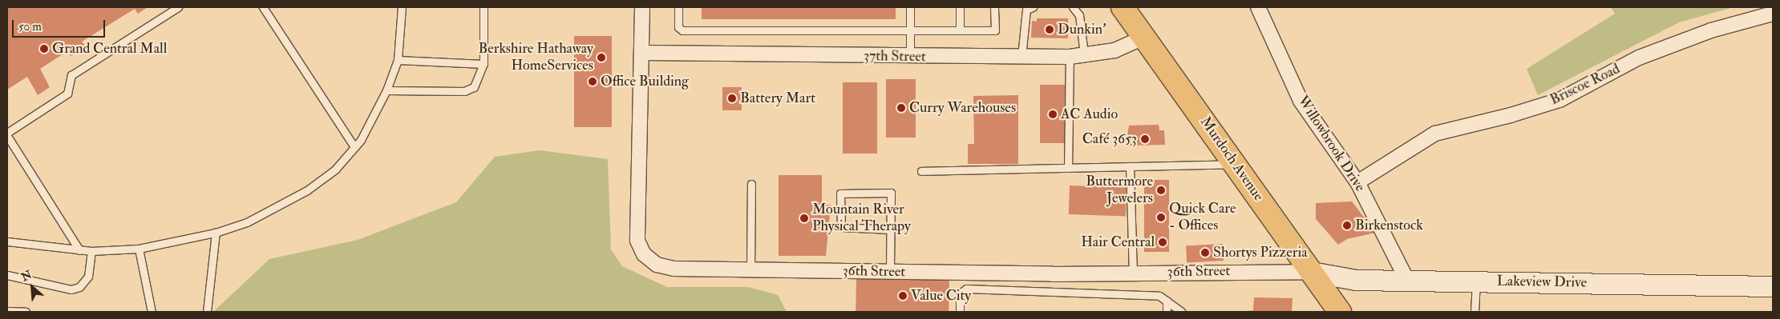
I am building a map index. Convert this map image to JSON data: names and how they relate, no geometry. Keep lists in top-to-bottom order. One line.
{"streets":{"main road":["Murdoch Avenue"],"street":["37th Street","Briscoe Road","Willowbrook Drive","36th Street","Lakeview Drive"]},"crossings":[["37th Street","Murdoch Avenue"],["37th Street","36th Street"],["Briscoe Road","Willowbrook Drive"],["Willowbrook Drive","Lakeview Drive"],["Murdoch Avenue","36th Street"],["Murdoch Avenue","Lakeview Drive"],["36th Street","Lakeview Drive"]],"places":["Dunkin'","Grand Central Mall","Berkshire Hathaway HomeServices","Office Building","Battery Mart","Curry Warehouses","AC Audio","Café 3653","Buttermore Jewelers","Quick Care - Offices","Mountain River Physical Therapy","Birkenstock","Hair Central","Shortys Pizzeria","Value City"],"scale_bar":"50 m","north":"top left"}
